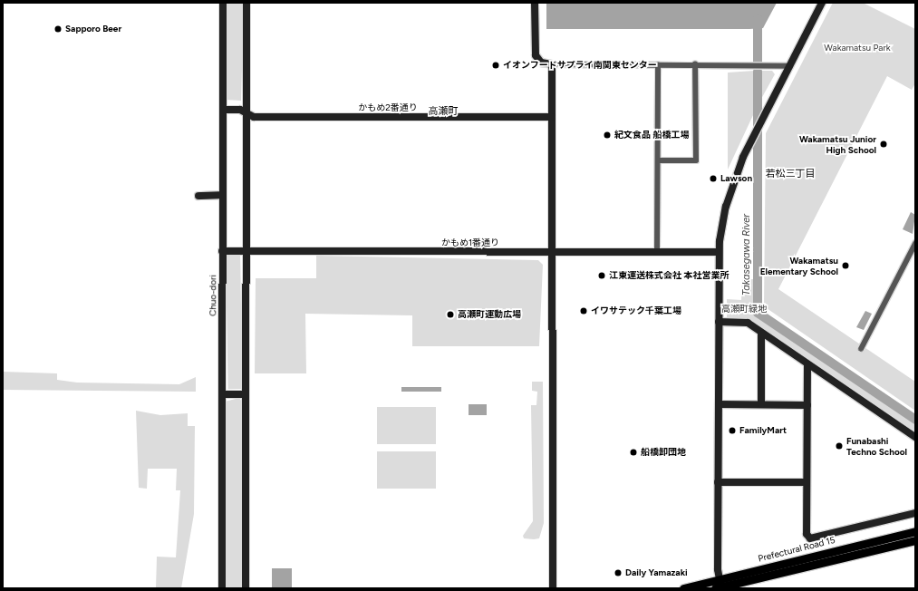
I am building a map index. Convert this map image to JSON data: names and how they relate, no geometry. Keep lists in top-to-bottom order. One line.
{"streets":{"main road":["Prefectural Road 15"],"street":["かもめ2番通り","かもめ1番通り","Chuo-dori"]},"crossings":[["かもめ2番通り","Chuo-dori"],["かもめ1番通り","Chuo-dori"]],"districts":["高瀬町","若松三丁目"],"water":["Takasegawa River"],"parks":["Wakamatsu Park","高瀬町緑地"],"places":["Sapporo Beer","イオンフードサプライ南関東センター","紀文食品 船橋工場","Wakamatsu Junior High School","Lawson","Wakamatsu Elementary School","江東運送株式会社 本社営業所","イワサテック千葉工場","高瀬町運動広場","FamilyMart","Funabashi Techno School","船橋卸団地","Daily Yamazaki"]}
